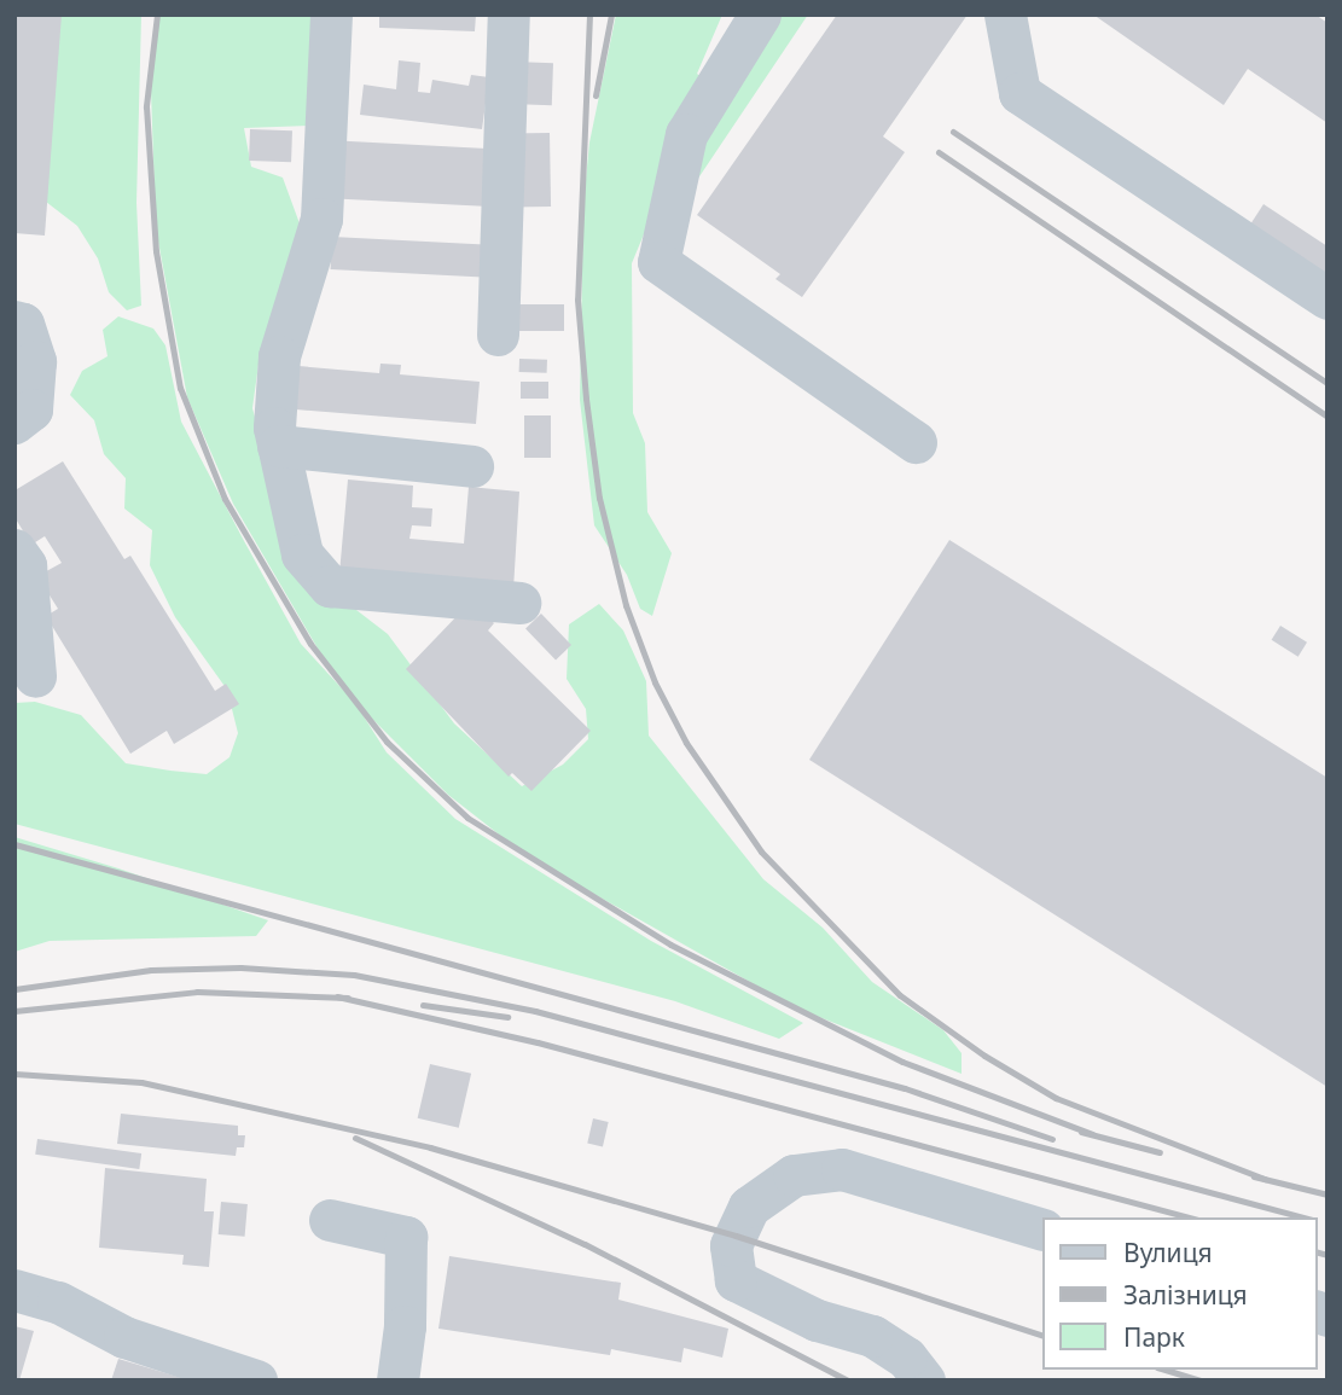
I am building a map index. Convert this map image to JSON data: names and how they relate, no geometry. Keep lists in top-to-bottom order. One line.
{"legend":["Вулиця","Залізниця","Парк"]}
